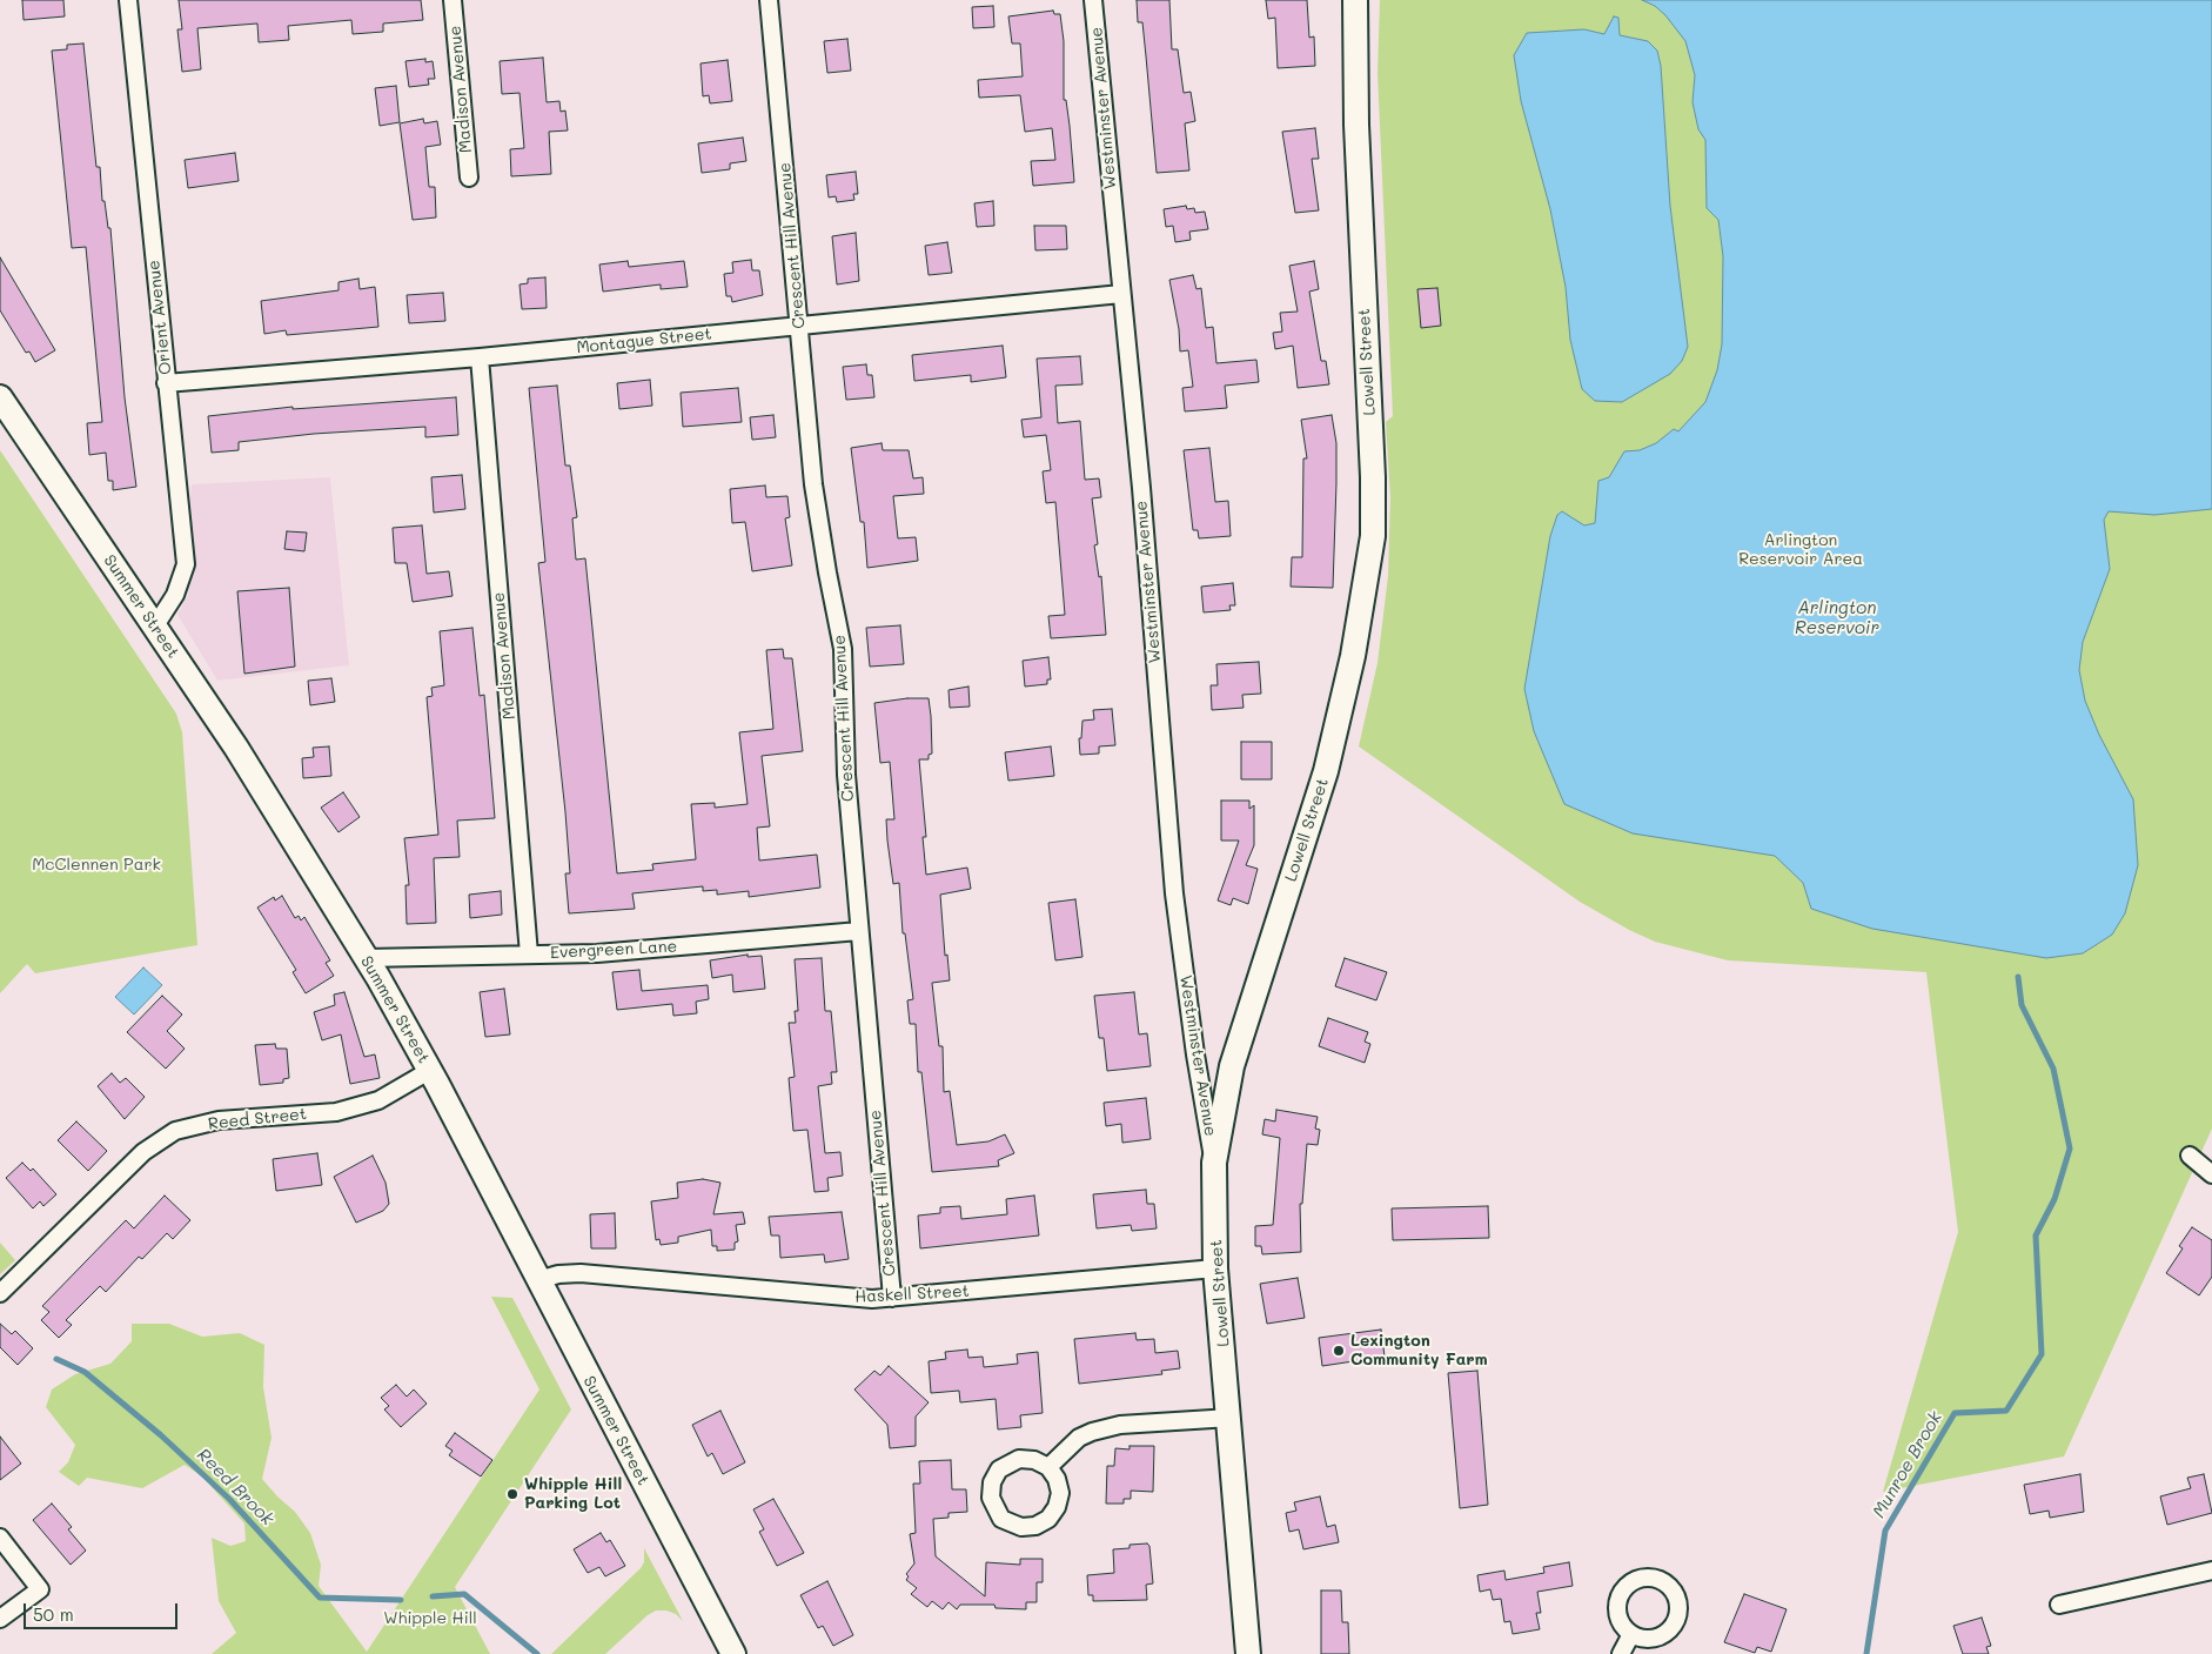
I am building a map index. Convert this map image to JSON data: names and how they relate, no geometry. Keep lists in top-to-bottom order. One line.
{"streets":{"main road":["Lowell Street","Summer Street"],"street":["Madison Avenue","Westminster Avenue","Crescent Hill Avenue","Orient Avenue","Montague Street","Evergreen Lane","Reed Street","Haskell Street"]},"crossings":[["Madison Avenue","Montague Street"],["Madison Avenue","Evergreen Lane"],["Westminster Avenue","Montague Street"],["Westminster Avenue","Lowell Street"],["Crescent Hill Avenue","Montague Street"],["Crescent Hill Avenue","Evergreen Lane"],["Crescent Hill Avenue","Haskell Street"],["Orient Avenue","Montague Street"],["Orient Avenue","Summer Street"],["Lowell Street","Haskell Street"],["Summer Street","Evergreen Lane"],["Summer Street","Reed Street"],["Summer Street","Haskell Street"]],"water":["Arlington Reservoir","Munroe Brook","Reed Brook"],"parks":["Arlington Reservoir Area","McClennen Park","Whipple Hill"],"places":["Lexington Community Farm","Whipple Hill Parking Lot"],"scale_bar":"50 m"}
